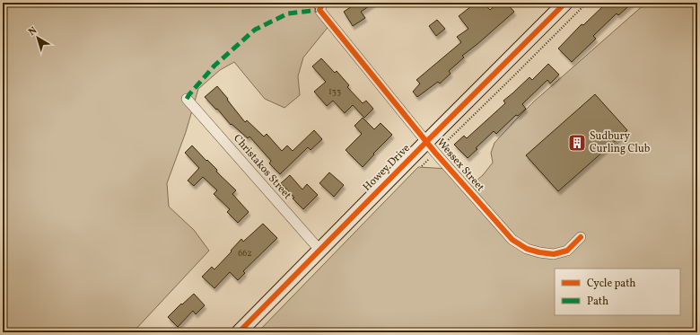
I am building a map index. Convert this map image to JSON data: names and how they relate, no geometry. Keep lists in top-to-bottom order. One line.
{"streets":{"main road":["Howey Drive"],"street":["Wessex Street","Christakos Street"]},"crossings":[["Wessex Street","Howey Drive"],["Christakos Street","Howey Drive"]],"places":{"building":["Sudbury Curling Club"]},"house_numbers":["133","662"],"legend":["Cycle path","Path"],"north":"top left"}
